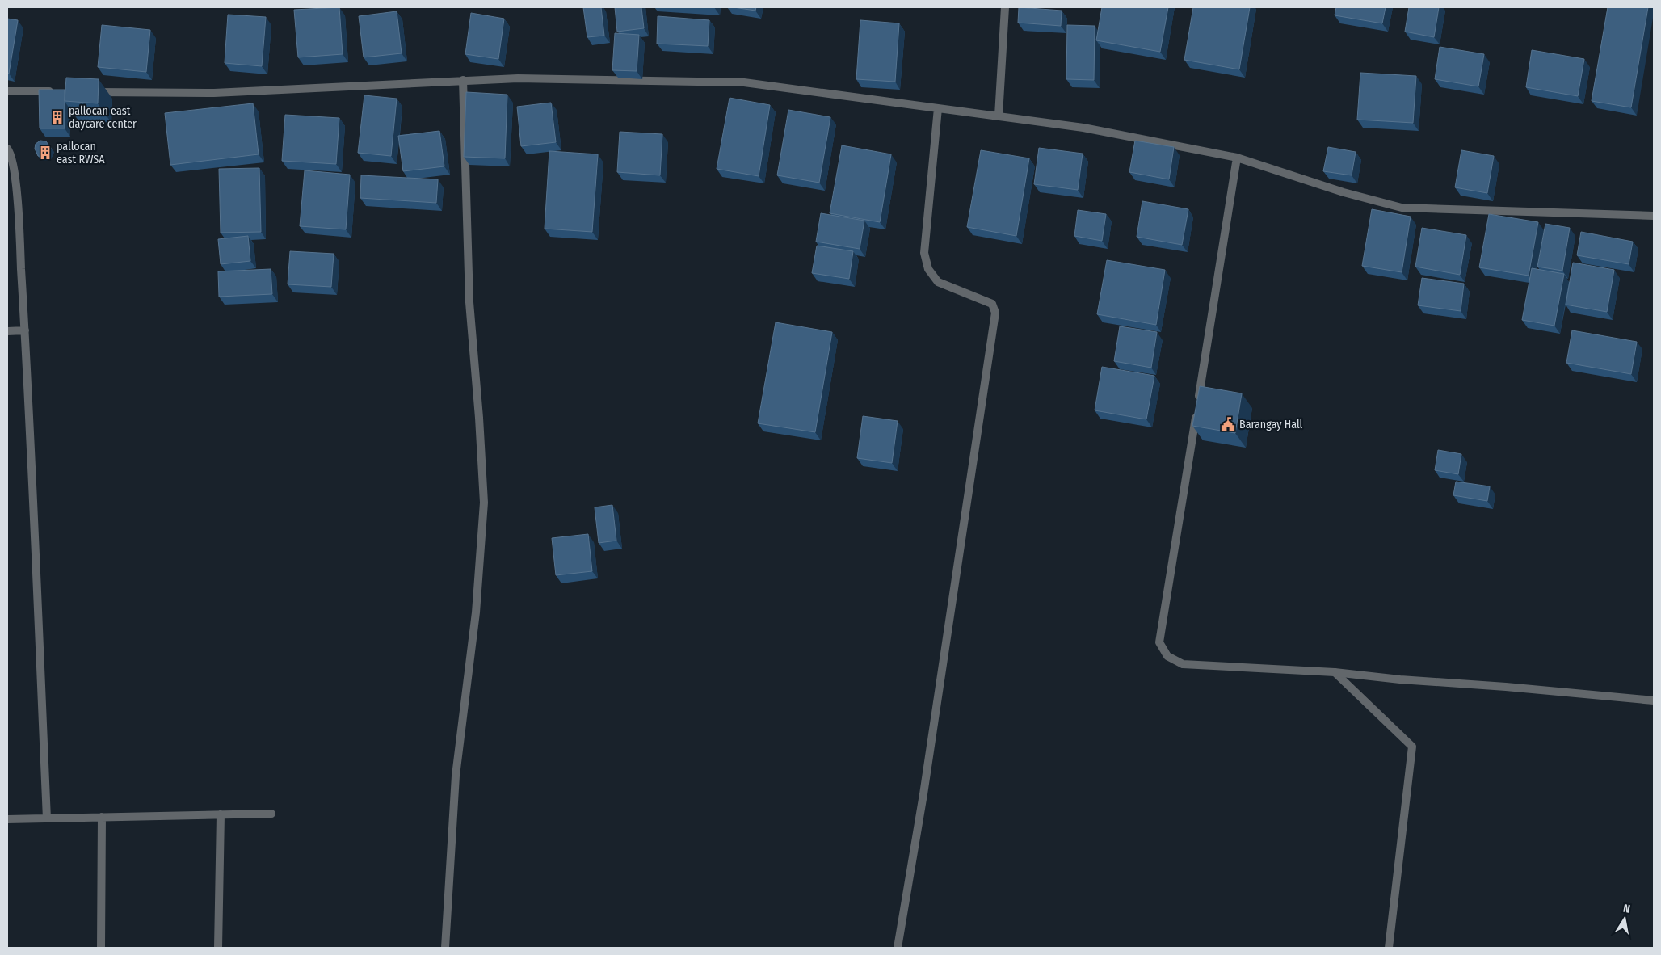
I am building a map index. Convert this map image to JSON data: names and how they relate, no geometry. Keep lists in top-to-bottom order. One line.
{"places":{"building":["pallocan east daycare center","pallocan east RWSA"],"public building":["Barangay Hall"]},"north":"top"}
